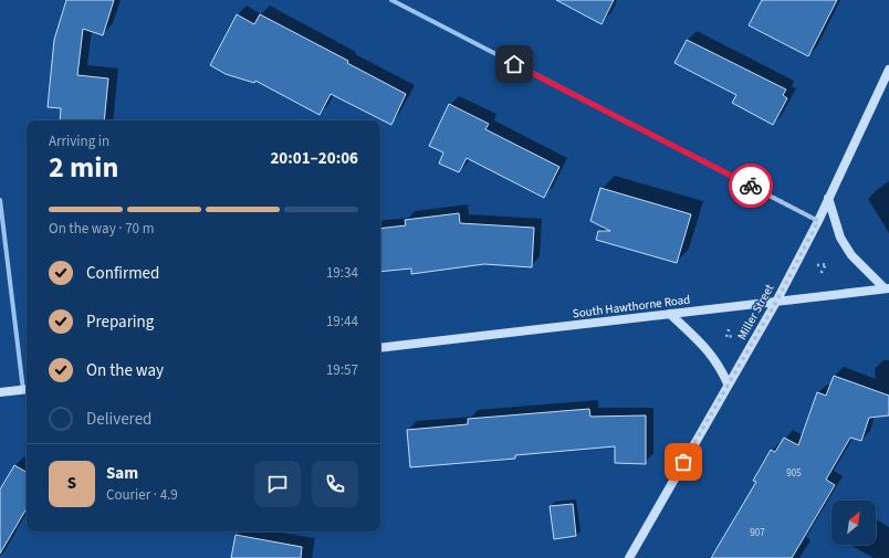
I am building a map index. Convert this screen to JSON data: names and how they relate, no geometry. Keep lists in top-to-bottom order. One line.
{"streets":{"main road":["South Hawthorne Road","Miller Street"]},"crossings":[["South Hawthorne Road","Miller Street"]],"house_numbers":["905","907"],"north":"top right","page":{"heading":["2 min","Arriving in","20:01–20:06"],"panel":["Sam","Courier · 4.9"],"bar":"On the way · 70 m","list":[["Confirmed","19:34"],["Preparing","19:44"],["On the way","19:57"],"Delivered"],"round":"S"}}
